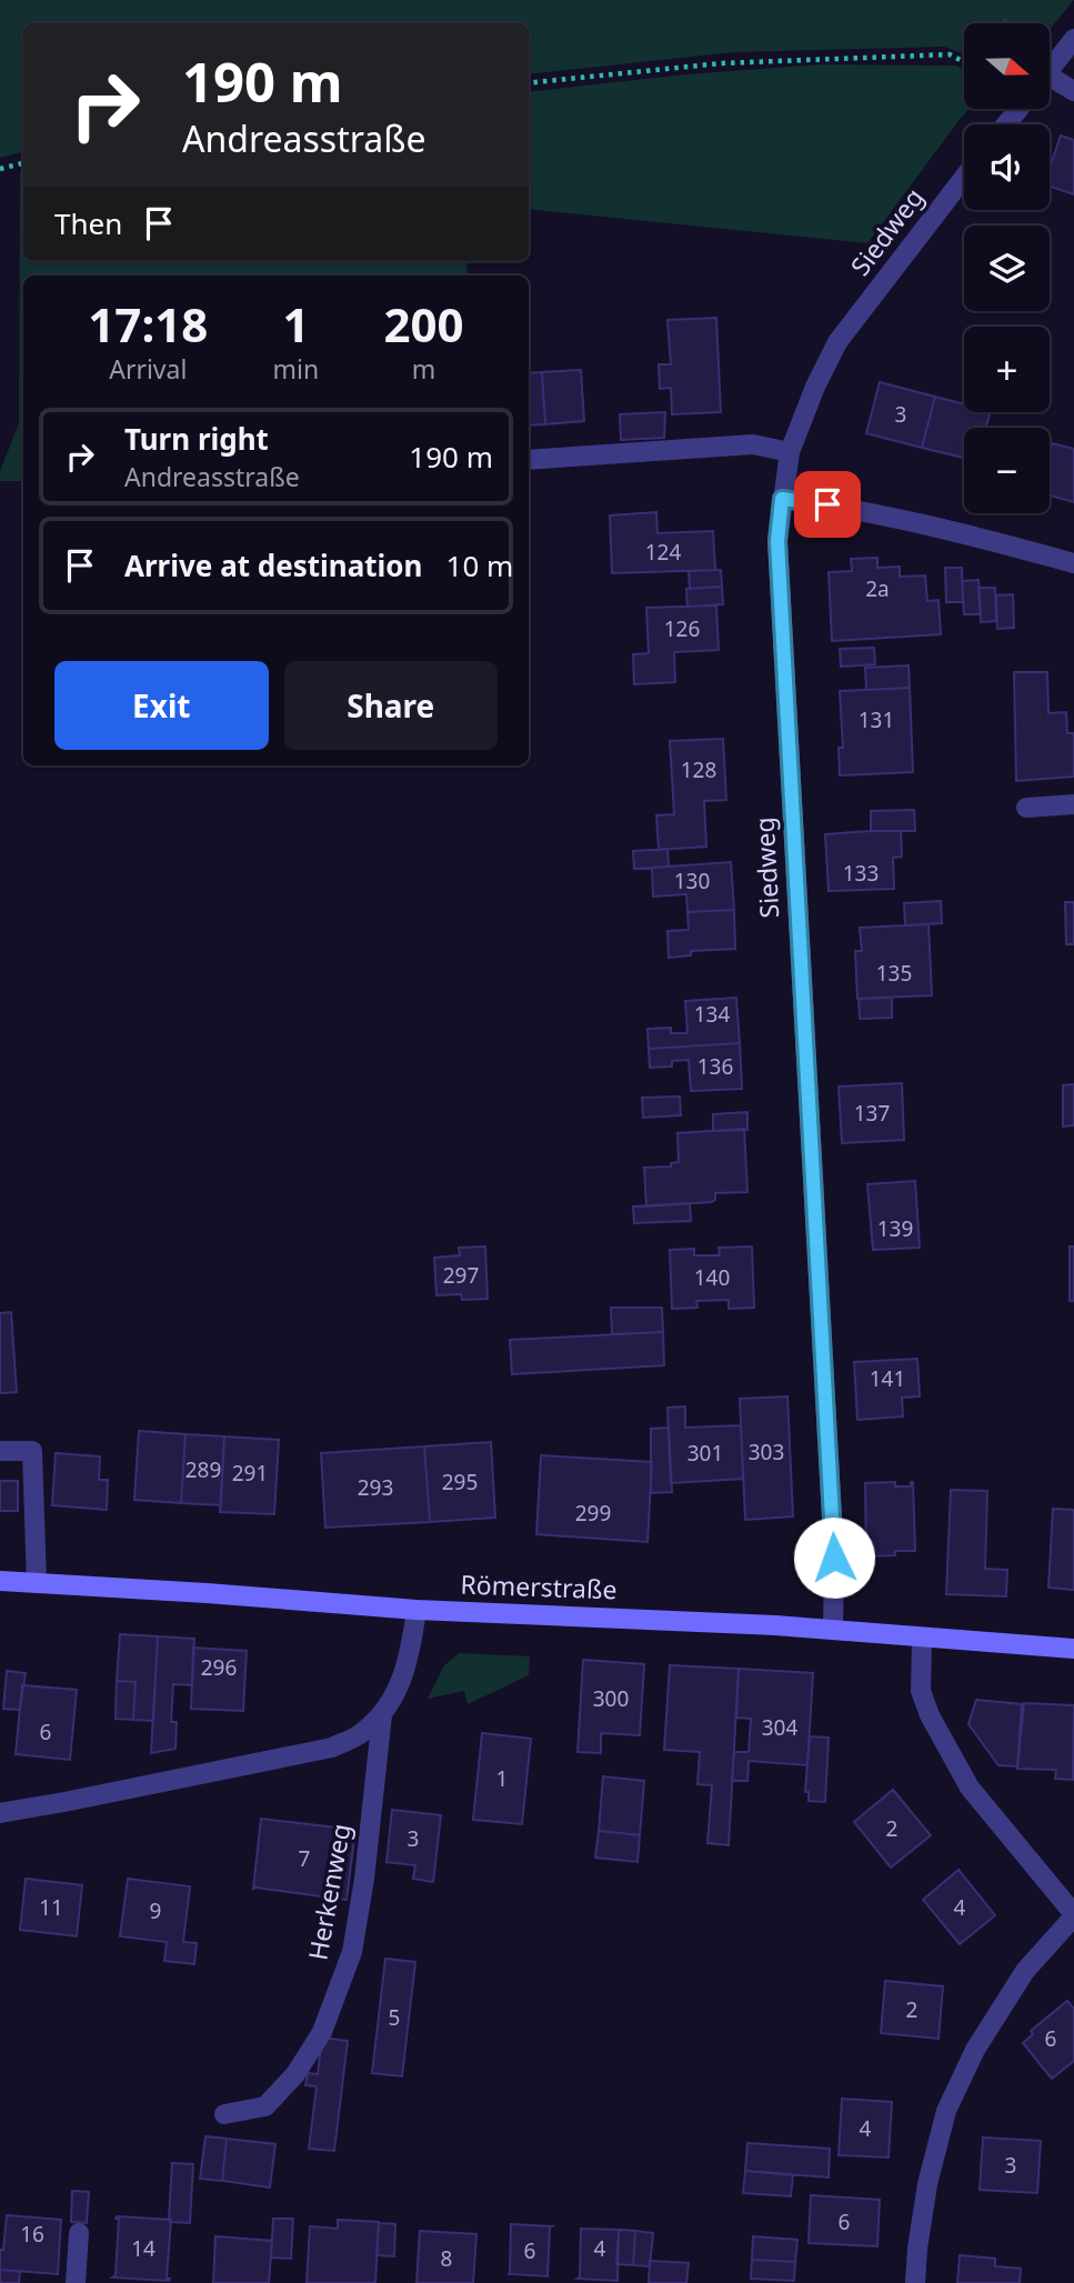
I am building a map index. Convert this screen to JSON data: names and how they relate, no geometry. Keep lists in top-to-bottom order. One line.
{"streets":{"street":["Siedweg","Römerstraße","Herkenweg"]},"crossings":[["Siedweg","Römerstraße"],["Römerstraße","Herkenweg"]],"house_numbers":["3","124","2a","126","131","128","133","130","135","134","136","137","139","297","140","141","303","301","289","291","295","293","299","296","300","304","6","1","2","3","7","11","4","9","2","5","6","4","3","6","16","14","4","6","8"],"north":"right","page":{"map_buttons":["+","−"],"turn":["190 m","Andreasstraße"],"then":"Then","eta":["17:18","Arrival","1","min","200","m"],"list":[{"name":"Turn right","note":"Andreasstraße","value":"190 m"},{"name":"Arrive at destination","value":"10 m"}],"buttons":["Exit","Share"]}}
